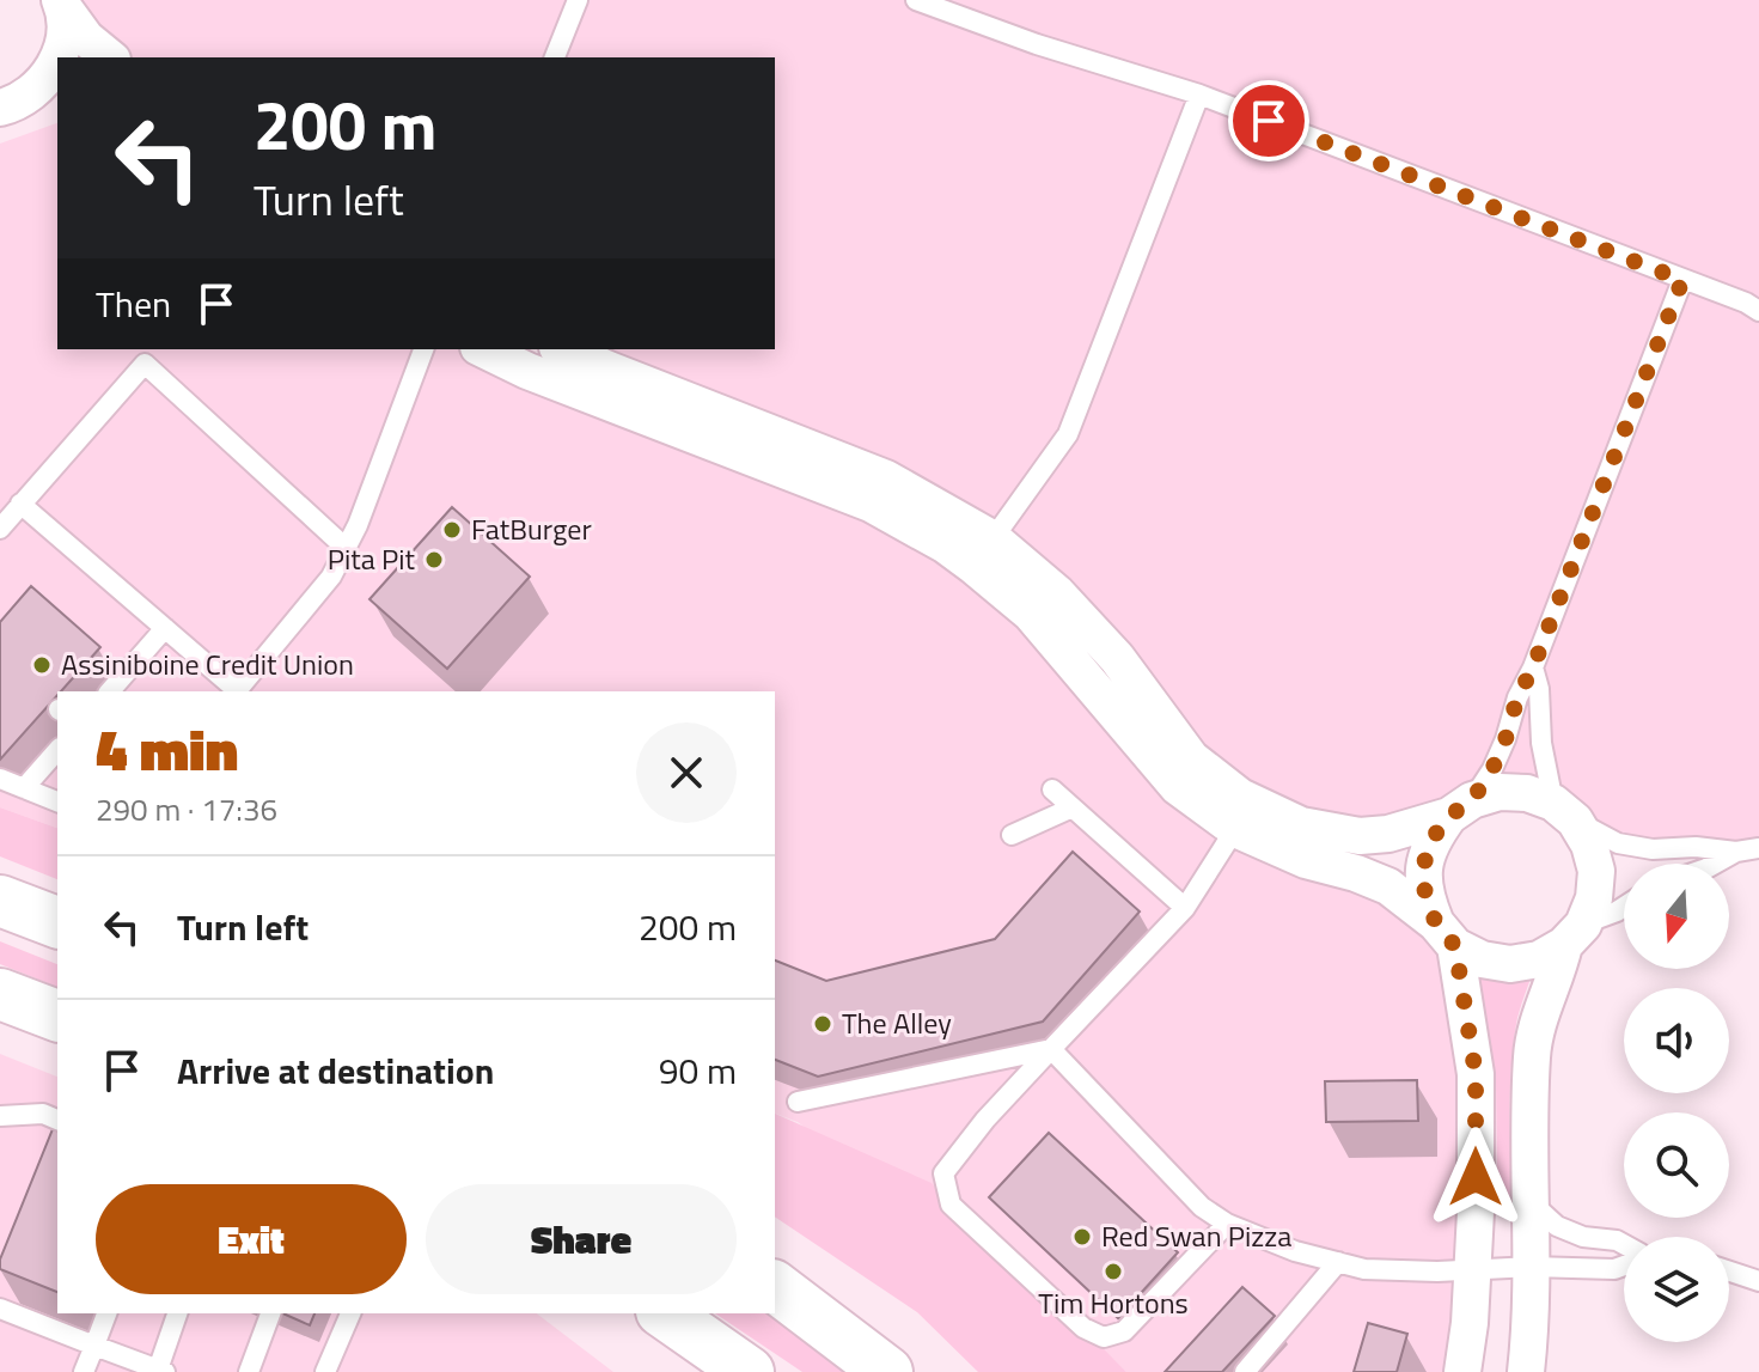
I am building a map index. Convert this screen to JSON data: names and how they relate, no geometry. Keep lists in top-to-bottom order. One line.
{"places":["FatBurger","Pita Pit","Assiniboine Credit Union","The Alley","Red Swan Pizza","Tim Hortons"],"north":"bottom","page":{"turn":["200 m","Turn left"],"then":"Then","heading":["4 min","290 m · 17:36"],"list":[{"name":"Turn left","value":"200 m"},{"name":"Arrive at destination","value":"90 m"}],"buttons":["Exit","Share"]}}
